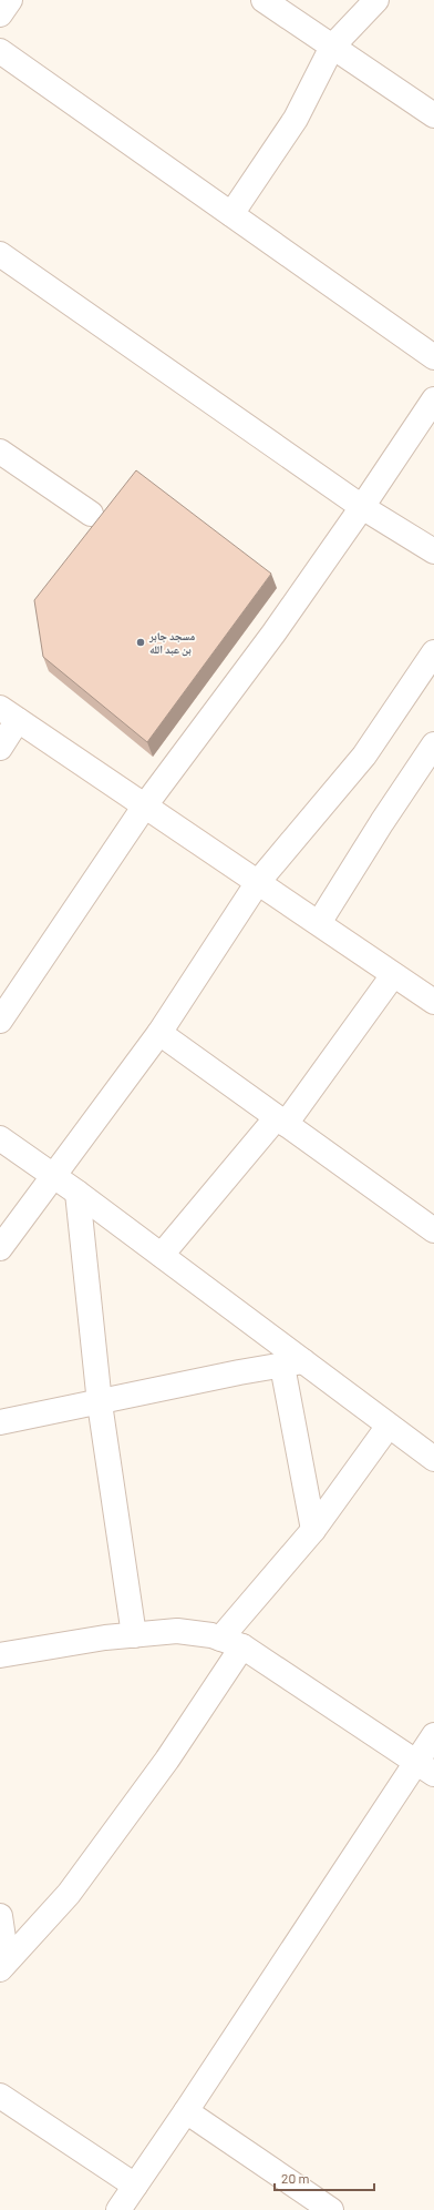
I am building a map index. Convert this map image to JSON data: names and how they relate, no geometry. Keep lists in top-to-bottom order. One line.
{"places":["مسجد جابر بن عبد الله"],"scale_bar":"20 m"}
